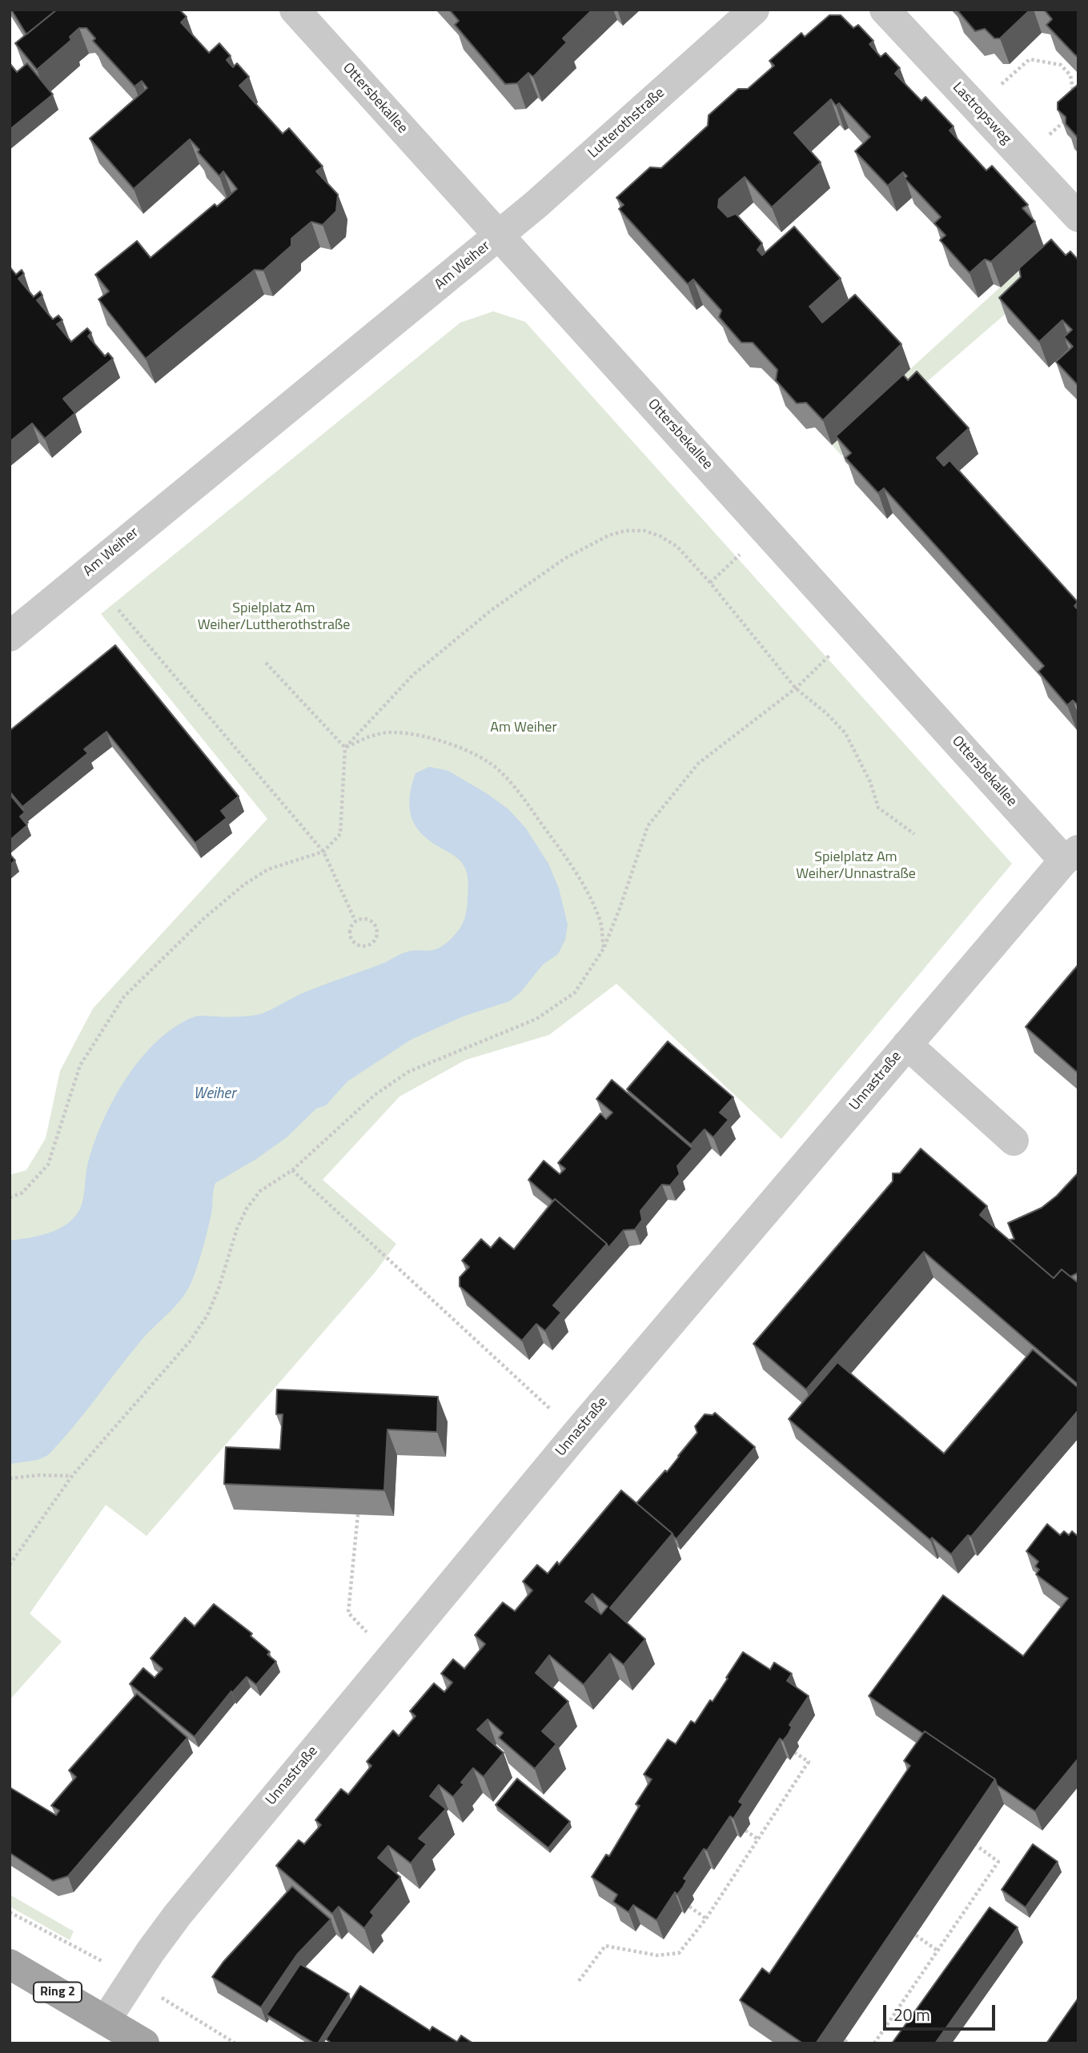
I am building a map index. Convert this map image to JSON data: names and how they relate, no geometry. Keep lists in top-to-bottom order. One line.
{"streets":{"main road":["Ring 2"],"street":["Ottersbekallee","Lastropsweg","Lutterothstraße","Am Weiher","Unnastraße"]},"crossings":[["Ottersbekallee","Lutterothstraße"],["Ottersbekallee","Am Weiher"],["Ottersbekallee","Unnastraße"],["Lutterothstraße","Am Weiher"],["Unnastraße","Ring 2"]],"water":["Weiher"],"parks":["Spielplatz Am Weiher/Luttherothstraße","Am Weiher","Spielplatz Am Weiher/Unnastraße"],"scale_bar":"20 m"}
